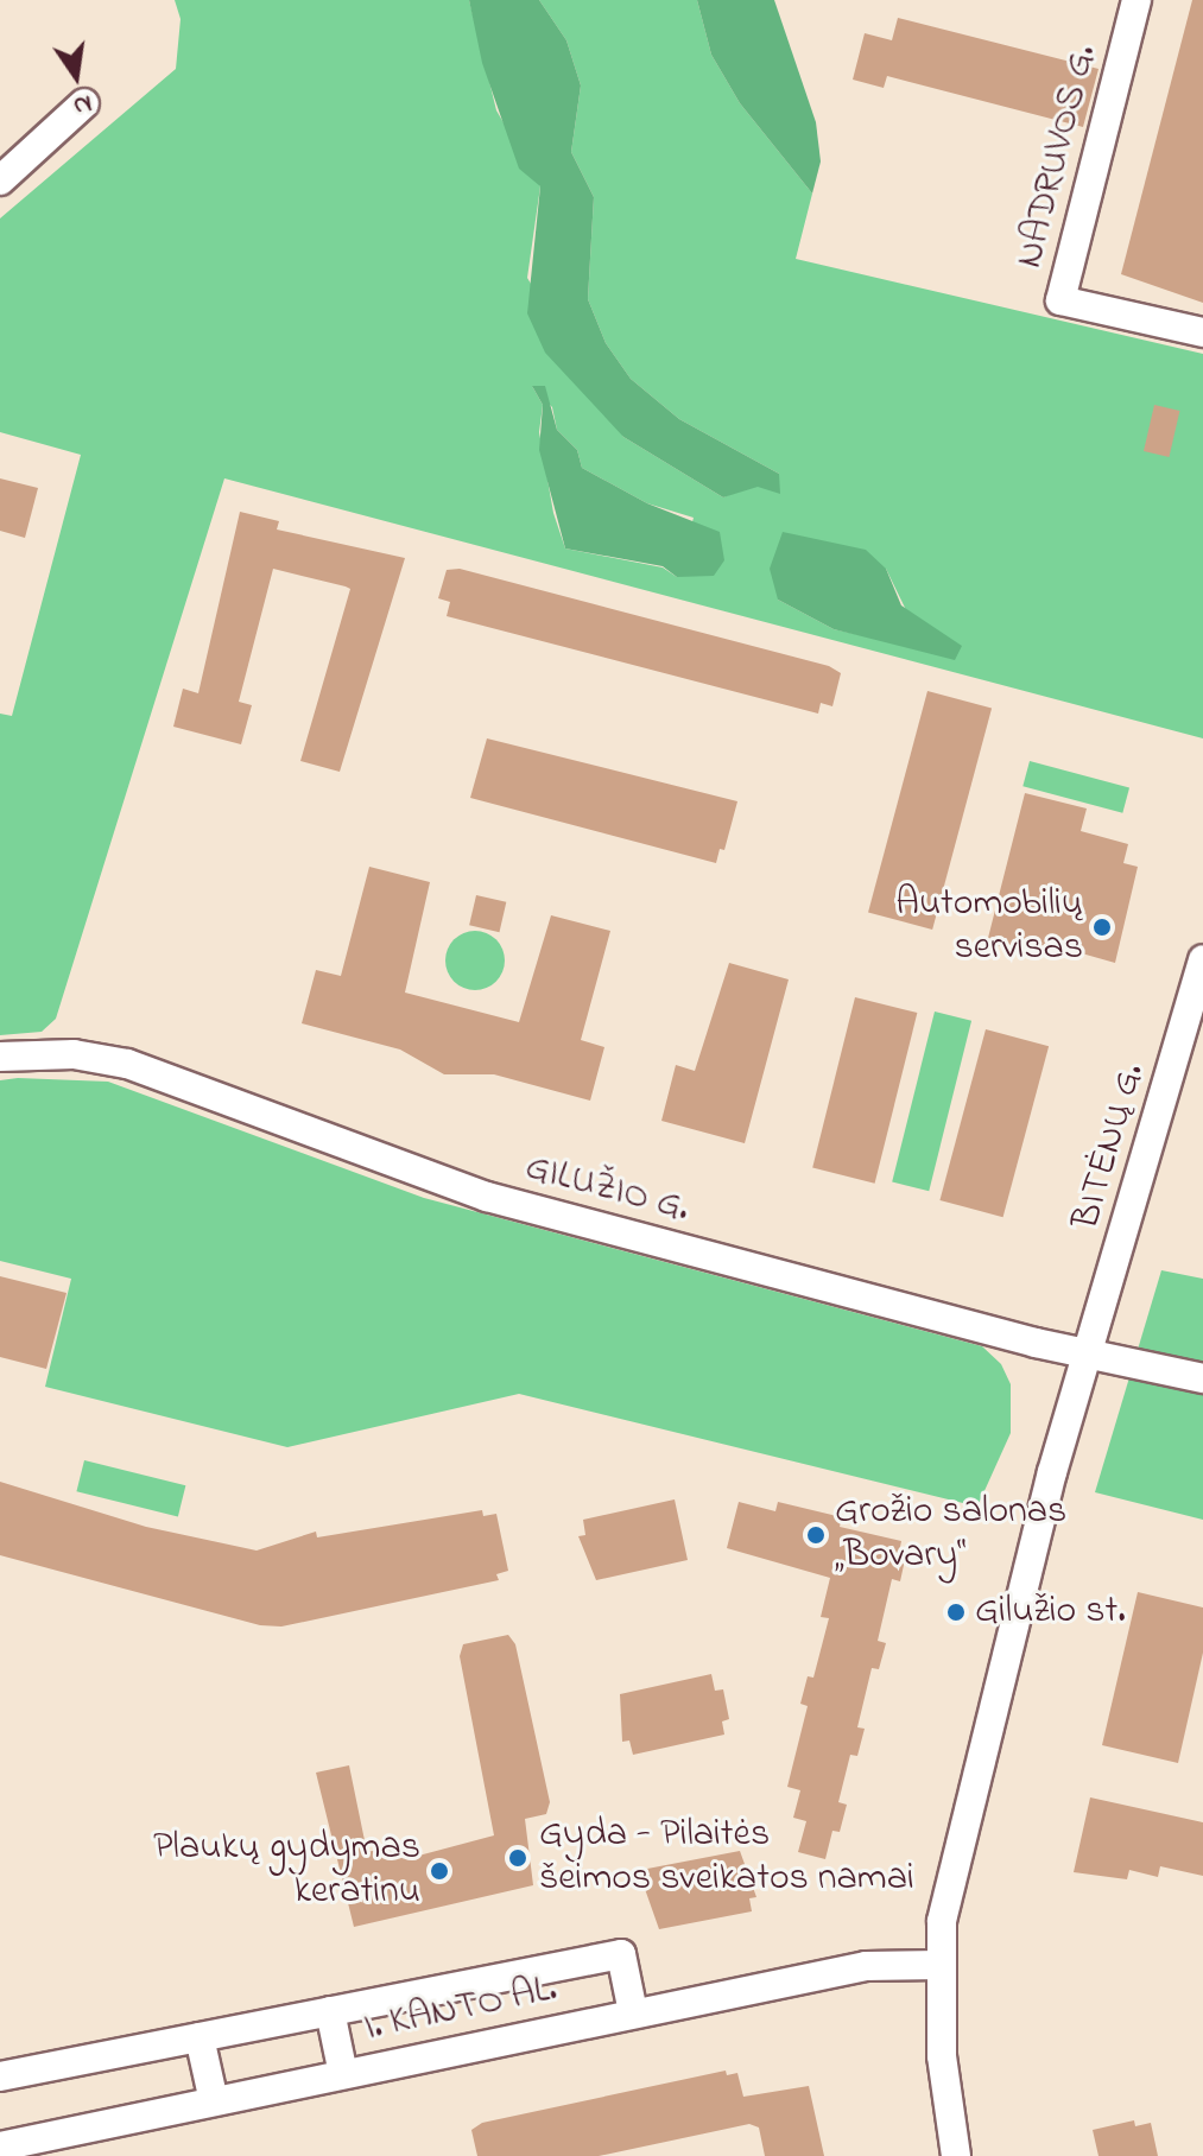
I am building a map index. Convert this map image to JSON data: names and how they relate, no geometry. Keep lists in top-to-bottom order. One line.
{"streets":{"street":["NADRUVOS G.","BITĖNŲ G.","GILUŽIO G.","I. KANTO AL."]},"crossings":[["BITĖNŲ G.","GILUŽIO G."],["BITĖNŲ G.","I. KANTO AL."]],"places":["Automobilių servisas","Grožio salonas „Bovary“","Gilužio st.","Gyda - Pilaitės šeimos sveikatos namai","Plaukų gydymas keratinu"],"north":"bottom"}
